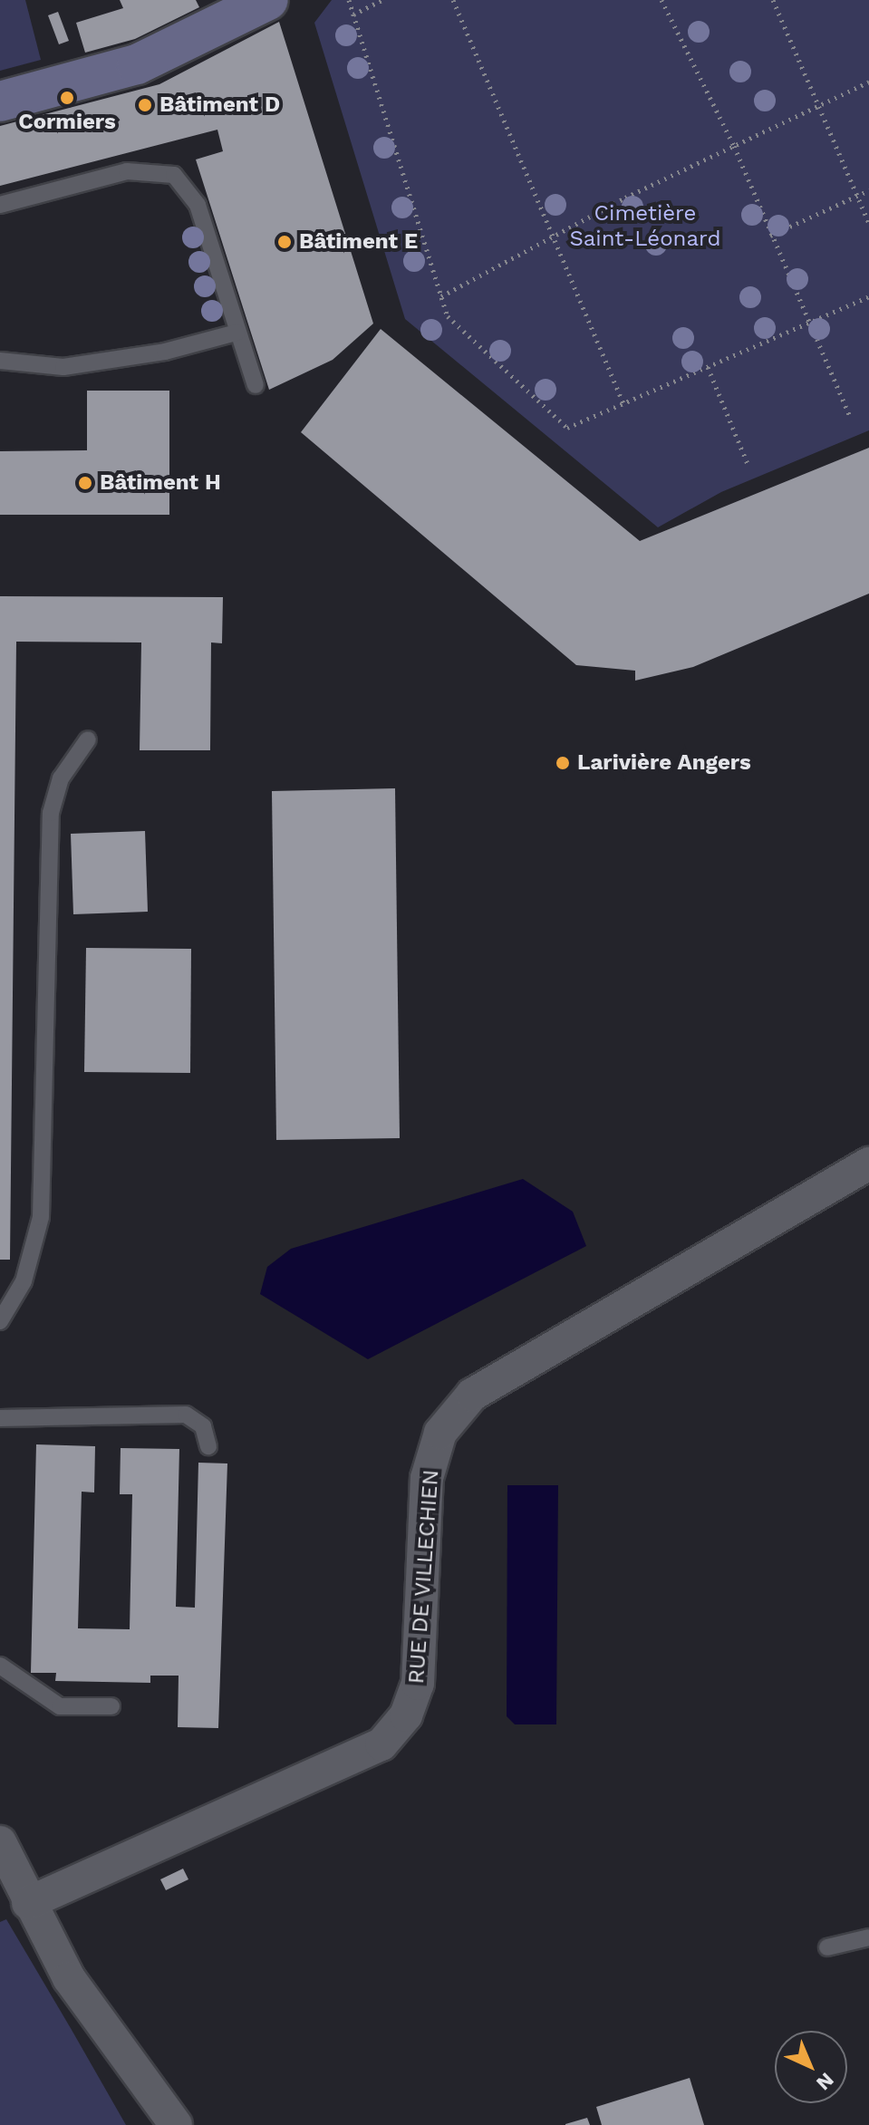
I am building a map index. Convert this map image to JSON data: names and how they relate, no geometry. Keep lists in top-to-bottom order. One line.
{"streets":{"street":["RUE DE VILLECHIEN"]},"parks":["Cimetière Saint-Léonard"],"places":["Cormiers","Bâtiment D","Bâtiment E","Bâtiment H","Larivière Angers"],"north":"bottom right"}
